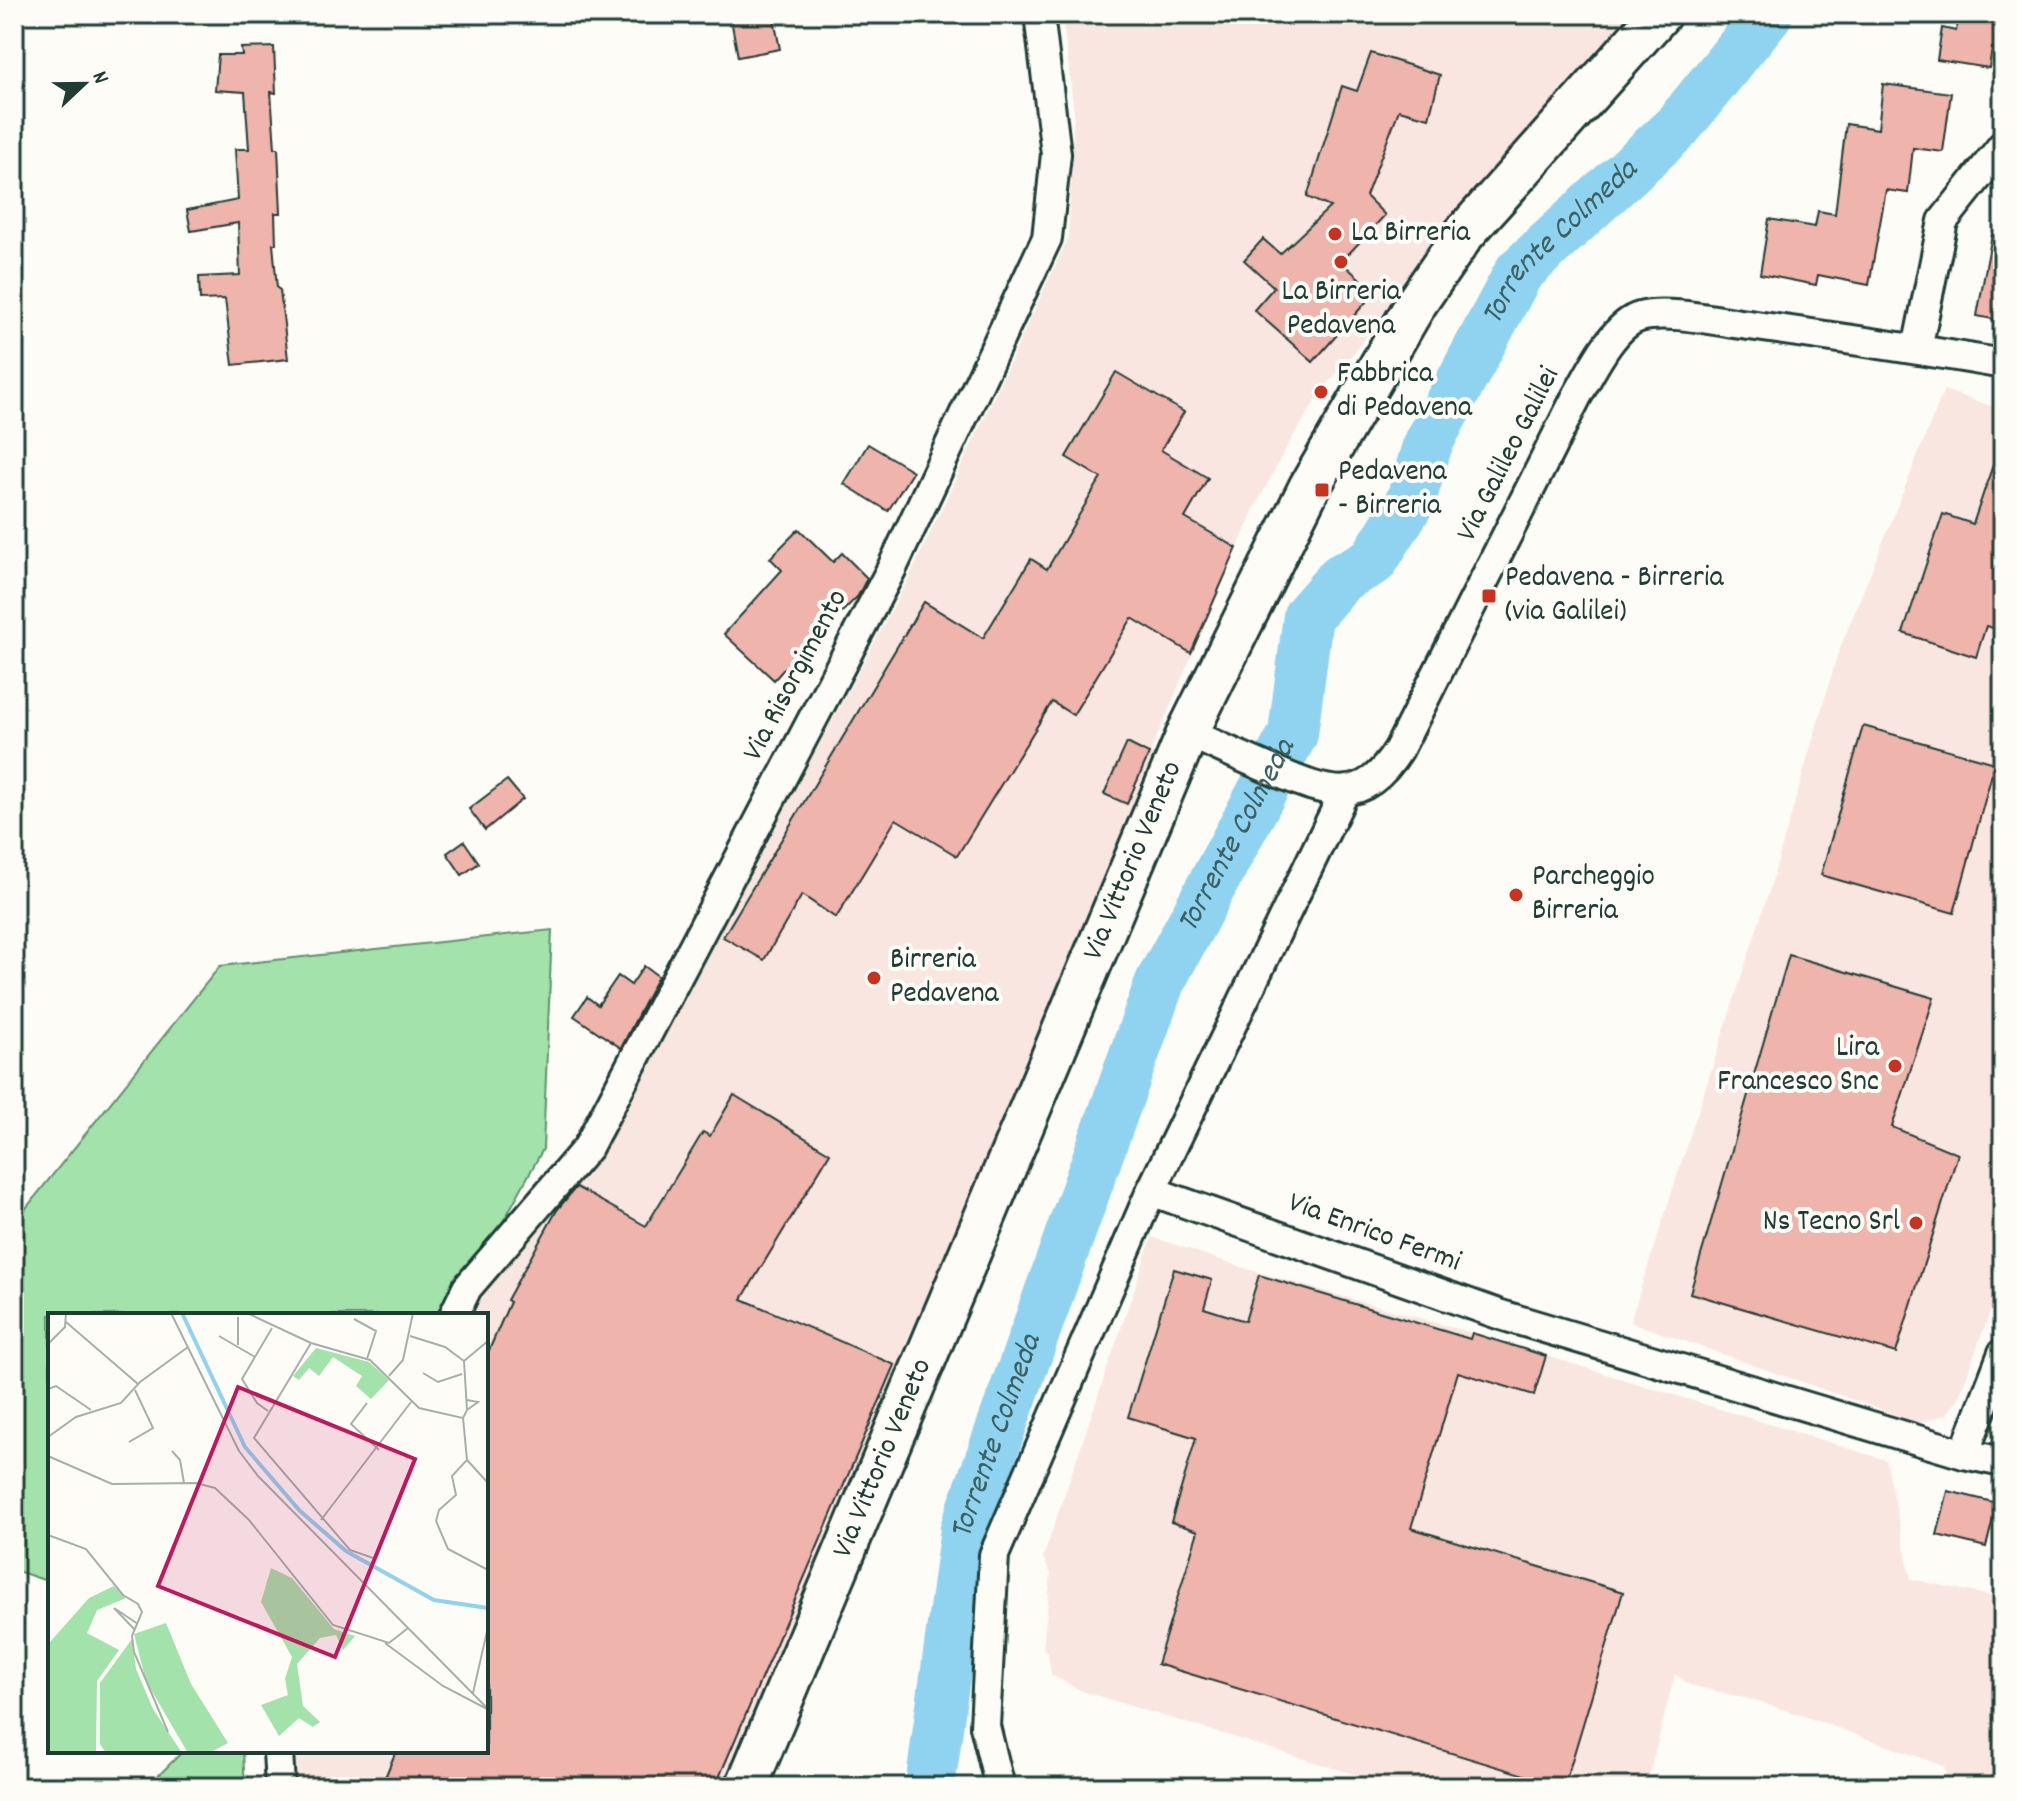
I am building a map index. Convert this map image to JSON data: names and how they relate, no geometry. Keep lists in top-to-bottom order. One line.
{"streets":{"main road":["Via Vittorio Veneto"],"street":["Via Galileo Galilei","Via Risorgimento","Via Enrico Fermi"]},"water":["Torrente Colmeda"],"places":{"other":["La Birreria","La Birreria Pedavena","Fabbrica di Pedavena","Parcheggio Birreria","Birreria Pedavena","Lira Francesco Snc","Ns Tecno Srl"],"transit":["Pedavena - Birreria","Pedavena - Birreria (via Galilei)"]},"north":"right"}
